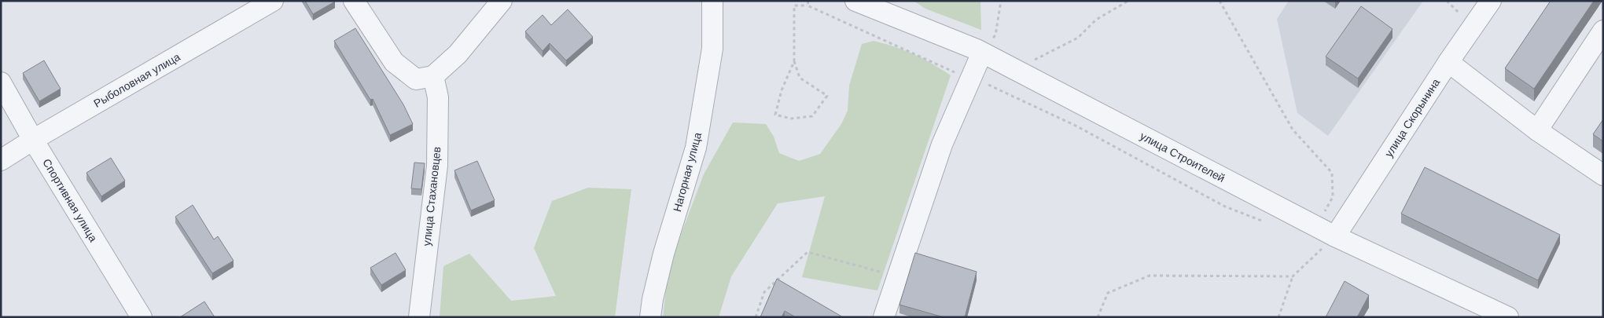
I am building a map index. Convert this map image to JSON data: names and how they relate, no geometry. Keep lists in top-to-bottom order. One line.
{"streets":{"street":["Рыболовная улица","улица Скорынина","улица Строителей","Нагорная улица","улица Стахановцев","Спортивная улица"]},"crossings":[["Рыболовная улица","Спортивная улица"],["улица Скорынина","улица Строителей"]]}
